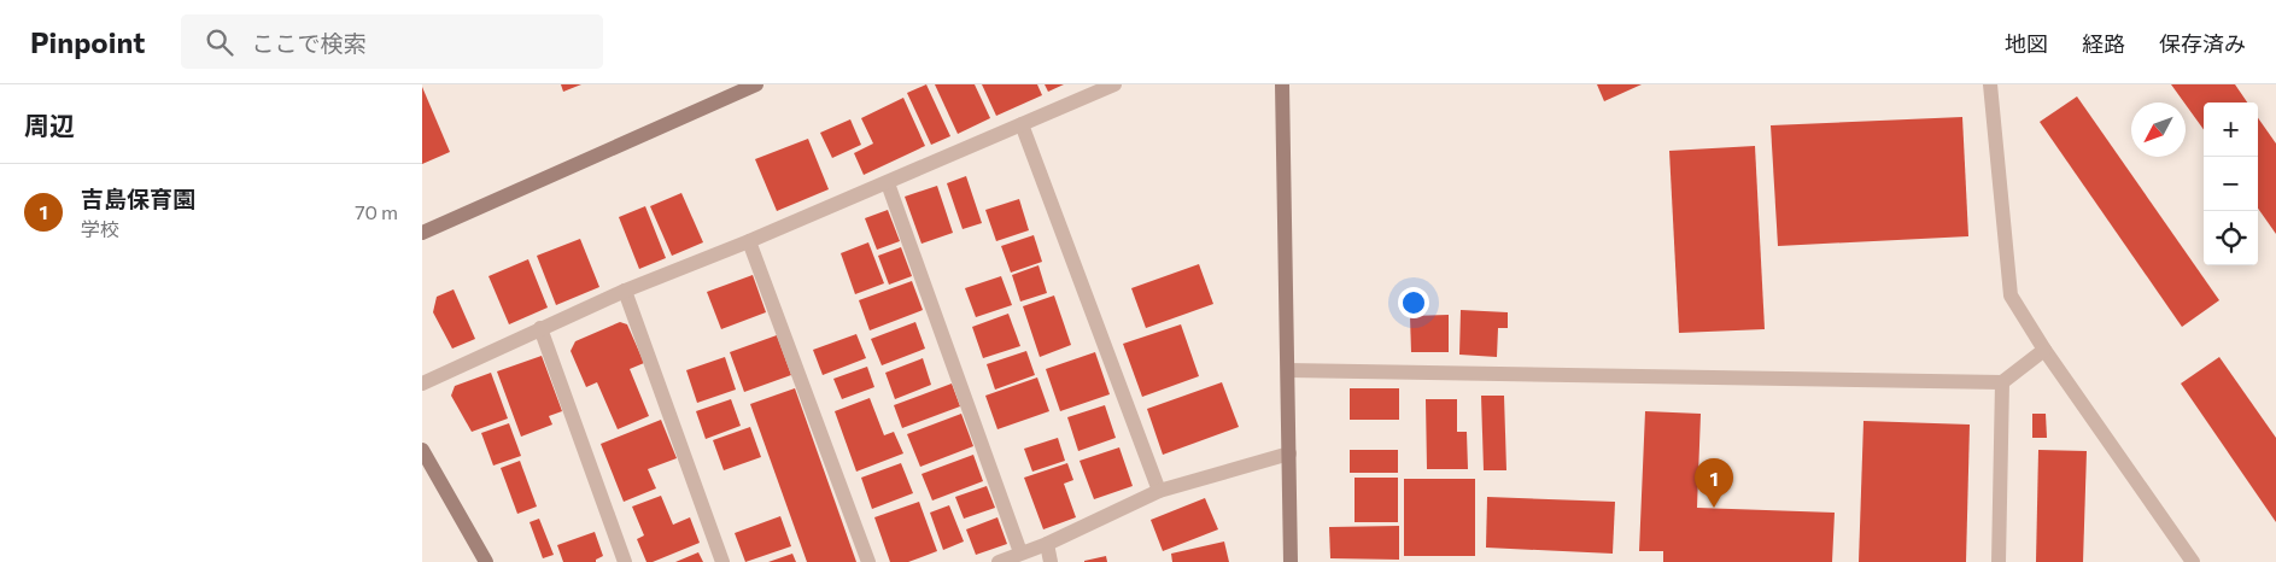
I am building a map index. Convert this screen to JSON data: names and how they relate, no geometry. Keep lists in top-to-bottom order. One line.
{"north":"bottom left","page":{"header":"Pinpoint","search":"ここで検索","nav":["地図","経路","保存済み"],"heading":"周辺","map_buttons":["+","−"],"list":[{"mark":"1","name":"吉島保育園","note":"学校","value":"70 m"}],"pins":"1"}}
